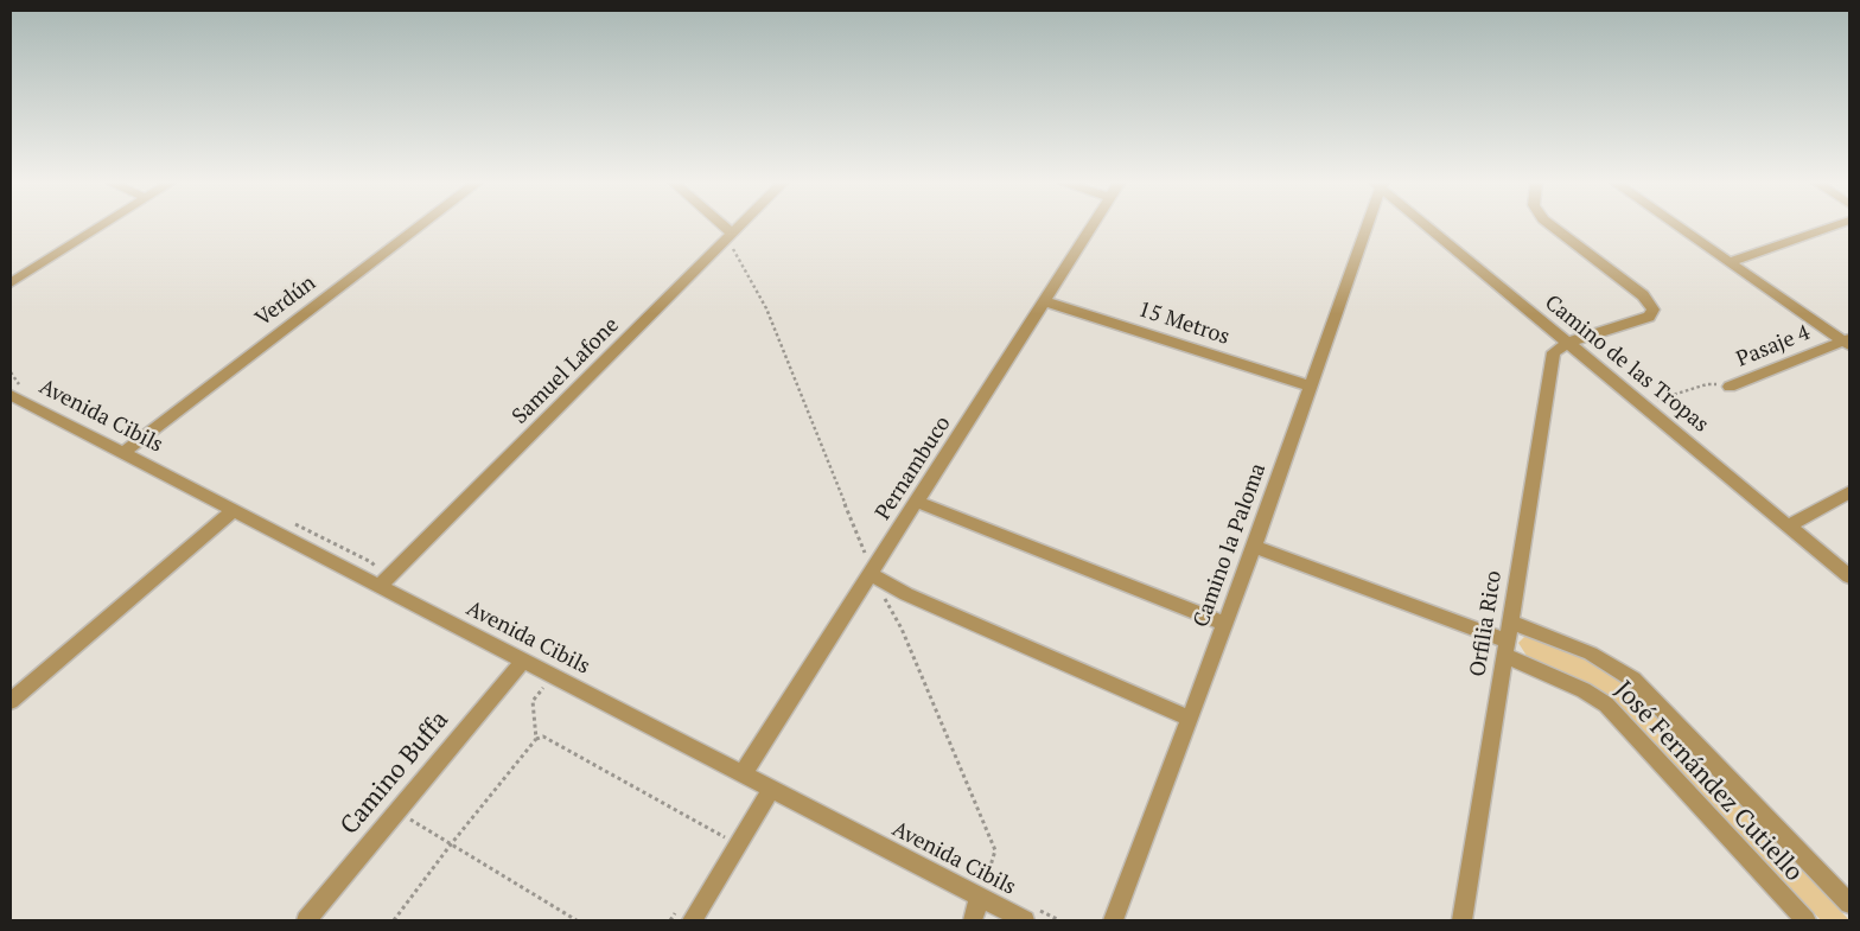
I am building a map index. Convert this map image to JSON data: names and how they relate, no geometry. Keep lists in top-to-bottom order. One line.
{"streets":{"street":["Verdún","15 Metros","Pasaje 4","Camino de las Tropas","Samuel Lafone","Avenida Cibils","Pernambuco","Camino la Paloma","Orfilia Rico","Camino Buffa","José Fernández Cutiello"]},"crossings":[["Verdún","Avenida Cibils"],["15 Metros","Pernambuco"],["15 Metros","Camino la Paloma"],["Pasaje 4","Camino de las Tropas"],["Camino de las Tropas","Orfilia Rico"],["Samuel Lafone","Avenida Cibils"],["Avenida Cibils","Pernambuco"],["Avenida Cibils","Camino Buffa"],["Camino la Paloma","José Fernández Cutiello"],["Orfilia Rico","José Fernández Cutiello"]]}
